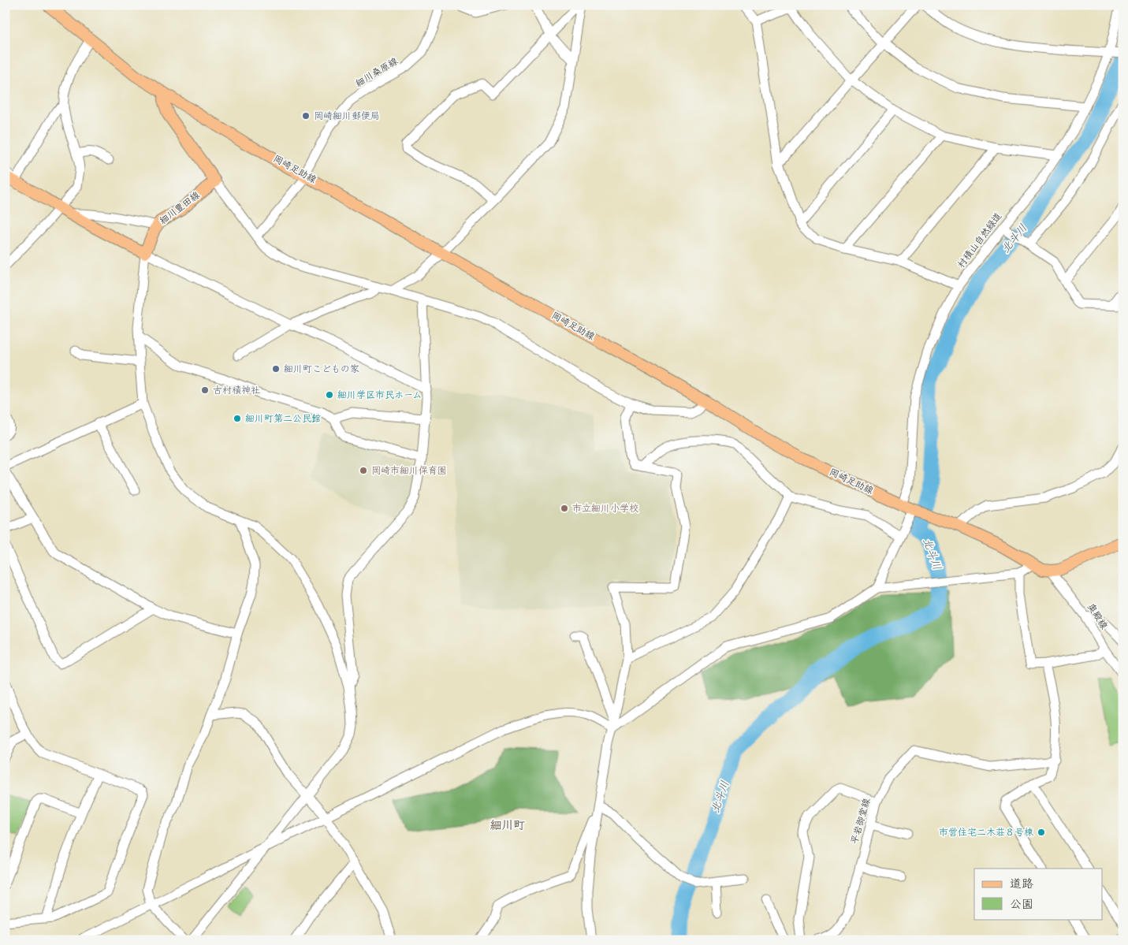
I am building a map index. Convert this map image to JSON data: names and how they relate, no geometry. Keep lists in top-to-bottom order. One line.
{"streets":{"main road":["岡崎足助線","細川豊田線"],"street":["細川桑原線","村積山自然緑道","奥殿線","平岩御堂線"]},"crossings":[["細川桑原線","岡崎足助線"],["岡崎足助線","村積山自然緑道"],["岡崎足助線","奥殿線"]],"districts":["細川町"],"water":["北斗川"],"places":["岡崎細川郵便局","細川町こどもの家","古村積神社","細川学区市民ホーム","細川町第二公民館","岡崎市細川保育園","市立細川小学校","市営住宅二木荘８号棟"],"legend":["道路","公園"]}
